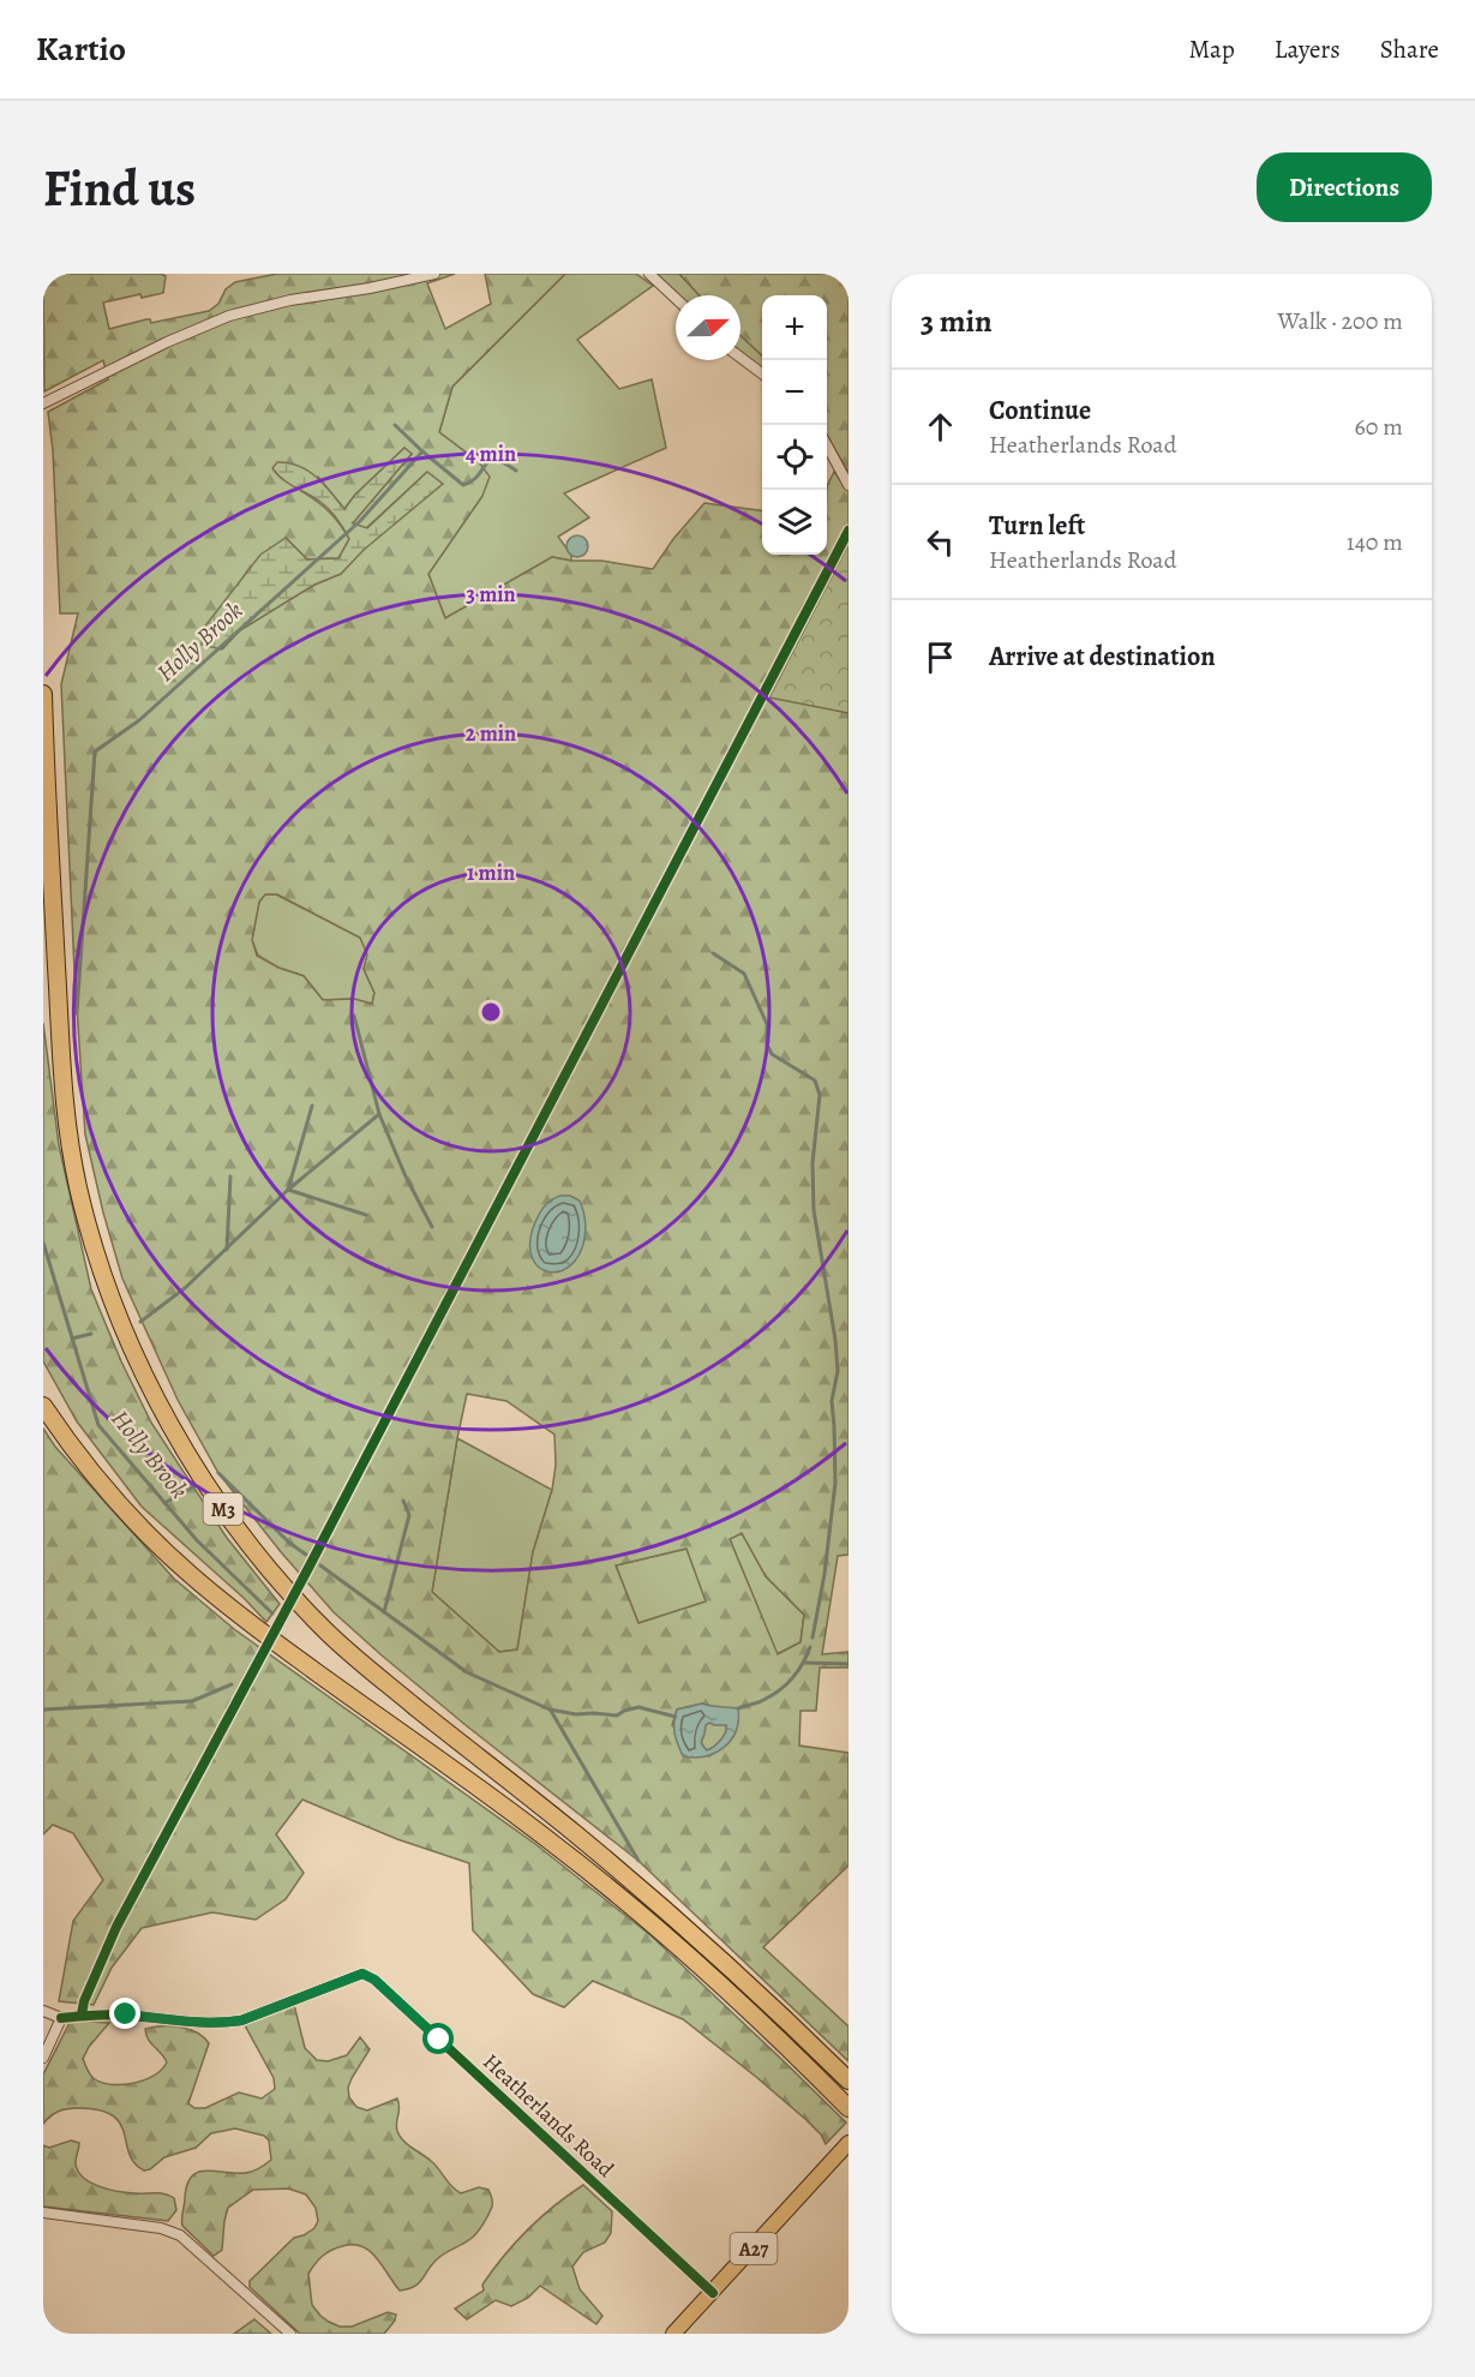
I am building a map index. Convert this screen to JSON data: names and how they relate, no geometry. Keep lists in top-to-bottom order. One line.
{"streets":{"highway":["M3"],"main road":["A27"],"street":["Heatherlands Road"]},"crossings":[["Heatherlands Road","A27"]],"water":["Holly Brook"],"north":"right","page":{"header":"Kartio","nav":["Map","Layers","Share"],"buttons":"Directions","title":"Find us","heading":["3 min","Walk · 200 m"],"map_buttons":["+","−"],"list":[["Continue","Heatherlands Road","60 m"],["Turn left","Heatherlands Road","140 m"],"Arrive at destination"]},"rings":["4 min","3 min","2 min","1 min"]}
